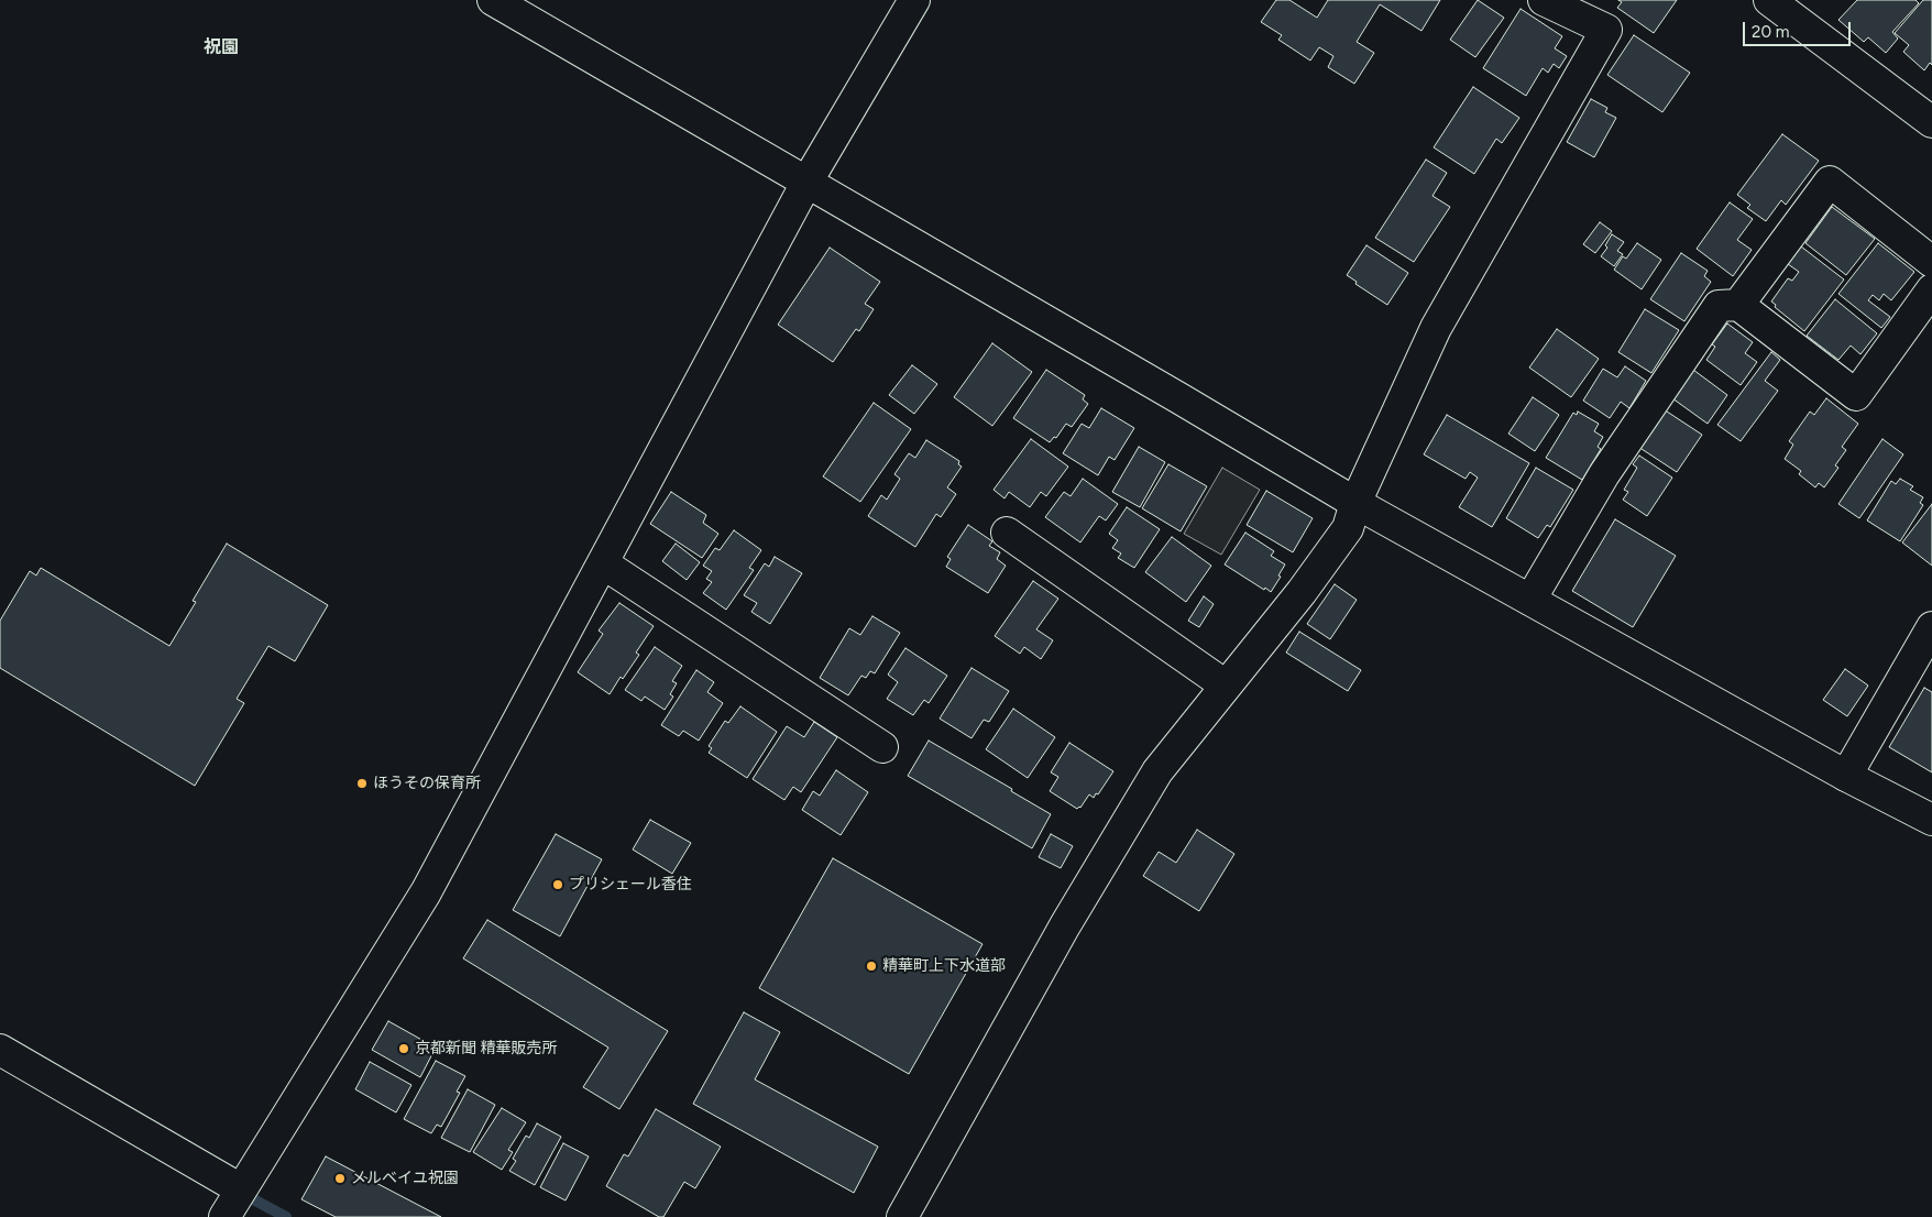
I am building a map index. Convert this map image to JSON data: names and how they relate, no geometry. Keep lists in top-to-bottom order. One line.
{"districts":["祝園"],"places":["ほうその保育所","プリシェール香住","精華町上下水道部","京都新聞 精華販売所","メルベイユ祝園"],"scale_bar":"20 m"}
